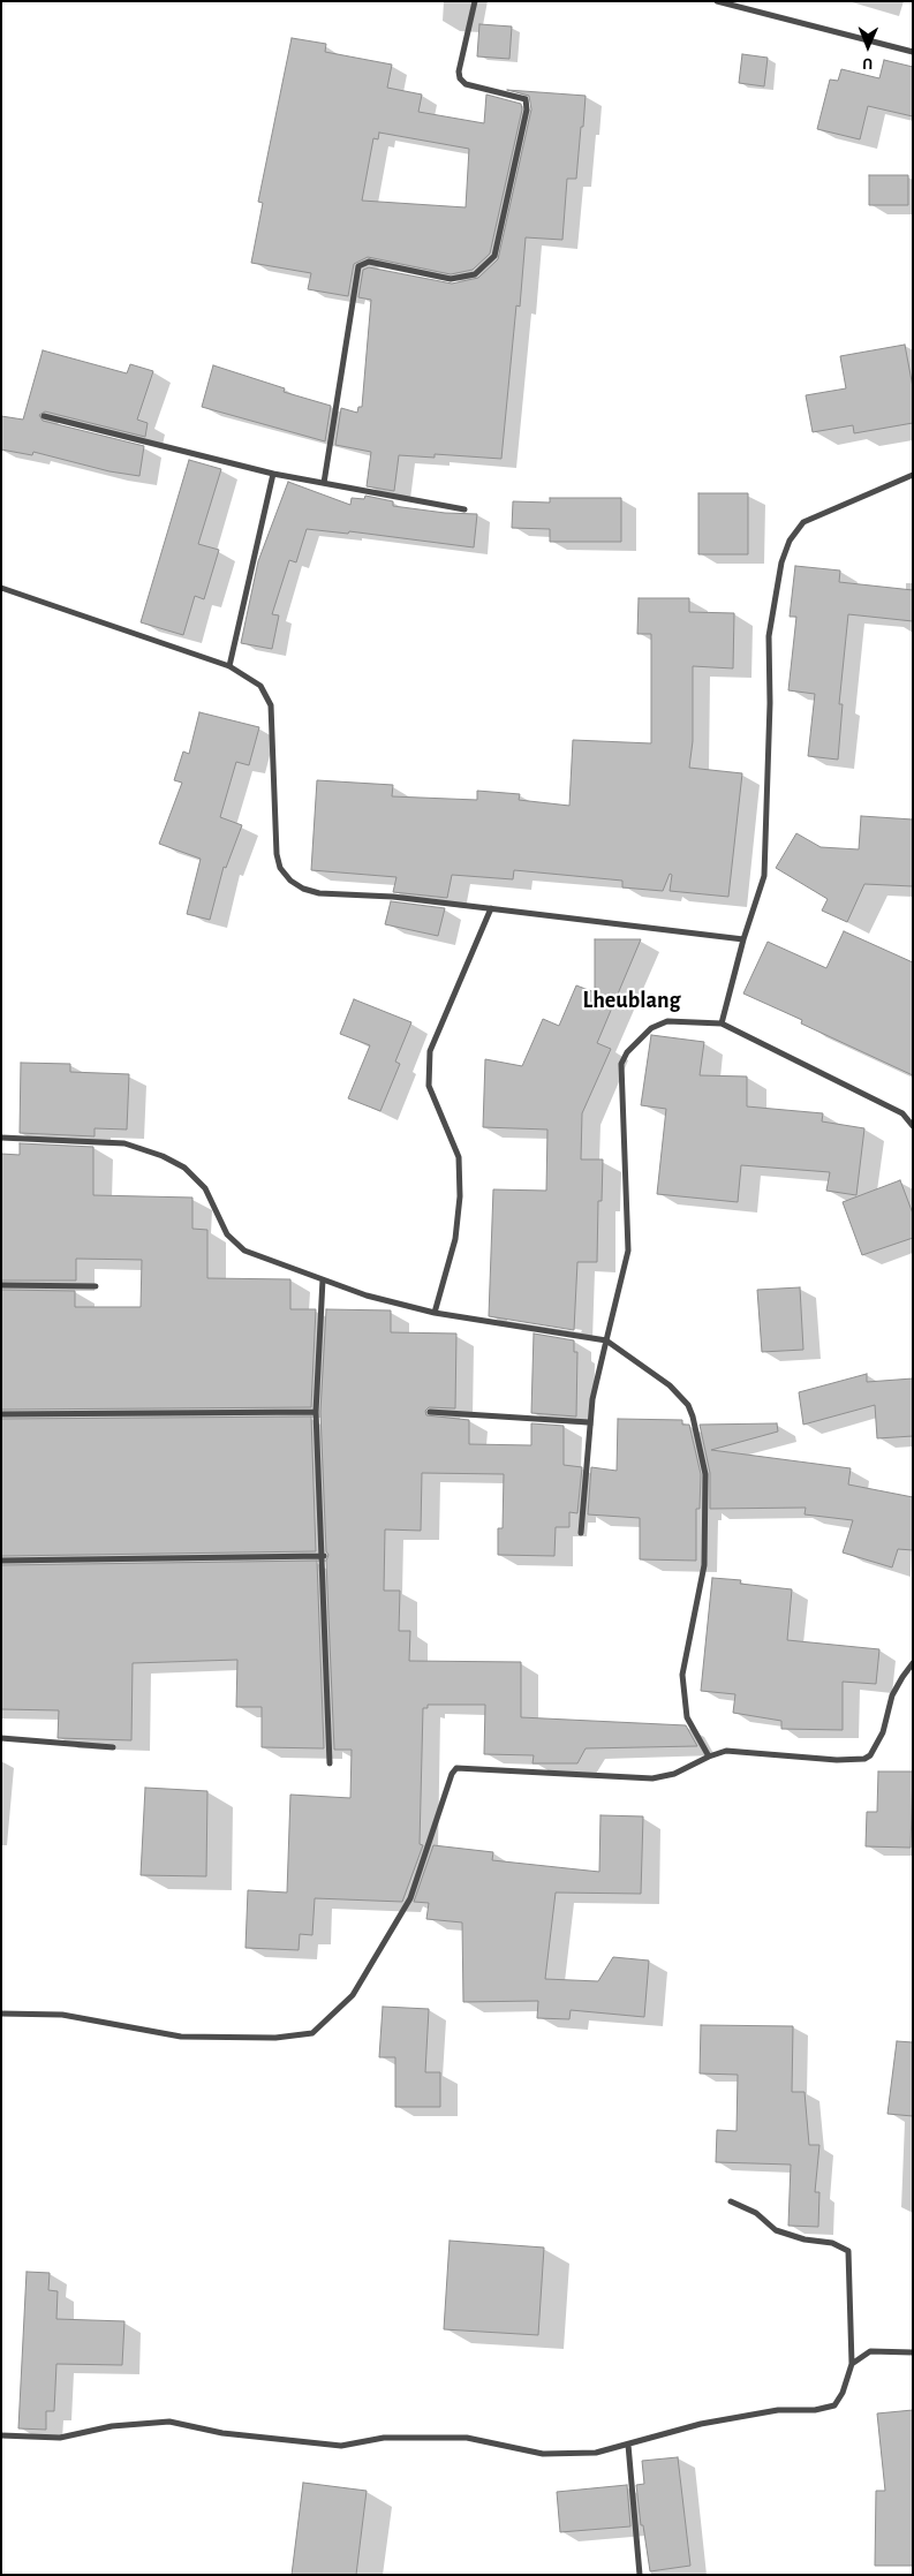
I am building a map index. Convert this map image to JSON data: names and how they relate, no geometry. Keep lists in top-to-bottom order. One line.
{"districts":["Lheublang"],"north":"bottom"}
